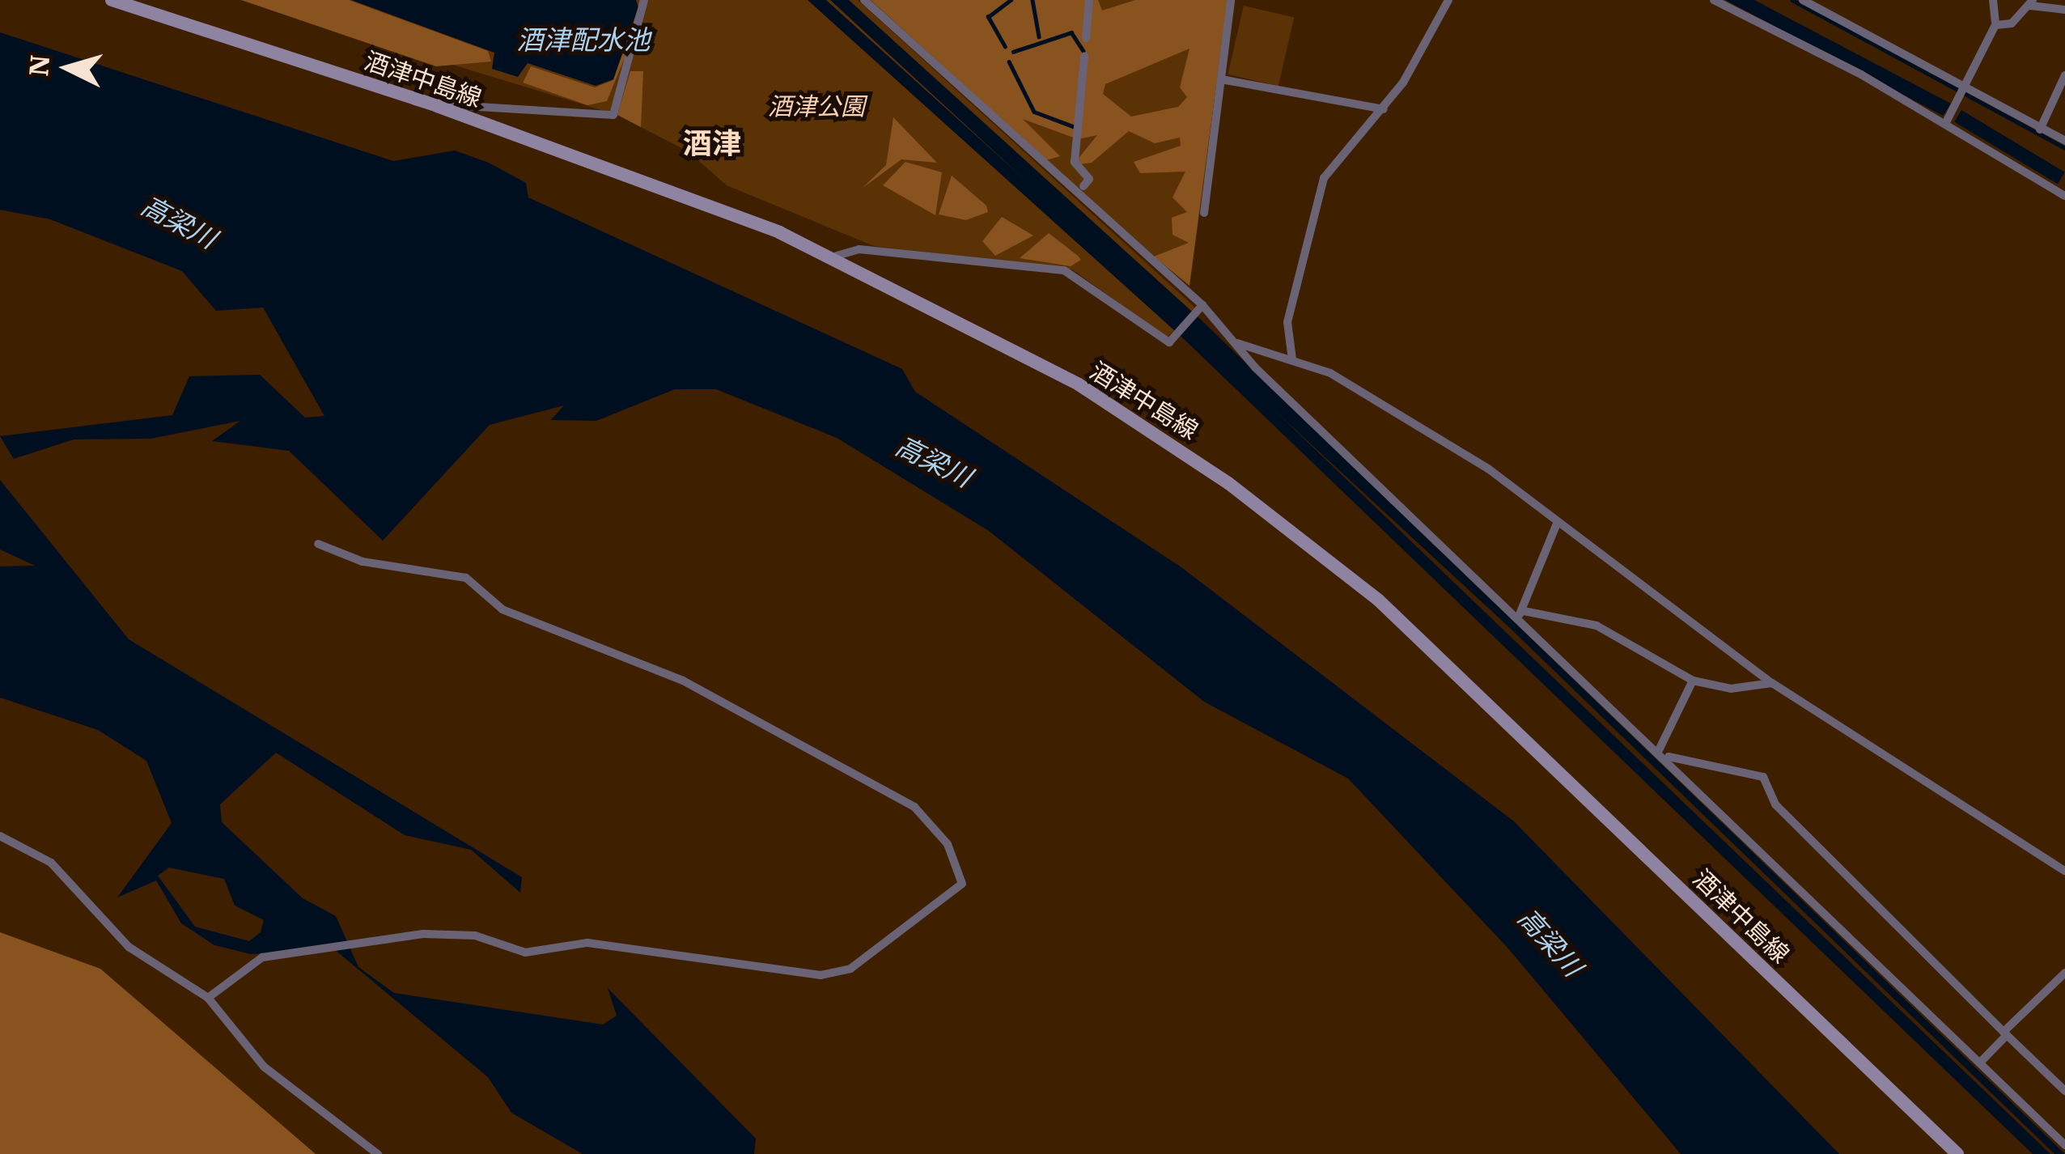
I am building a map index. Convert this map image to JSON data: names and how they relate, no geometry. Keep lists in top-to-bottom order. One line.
{"streets":{"main road":["酒津中島線"]},"districts":["酒津"],"water":["酒津配水池","高梁川"],"parks":["酒津公園"],"north":"left"}
